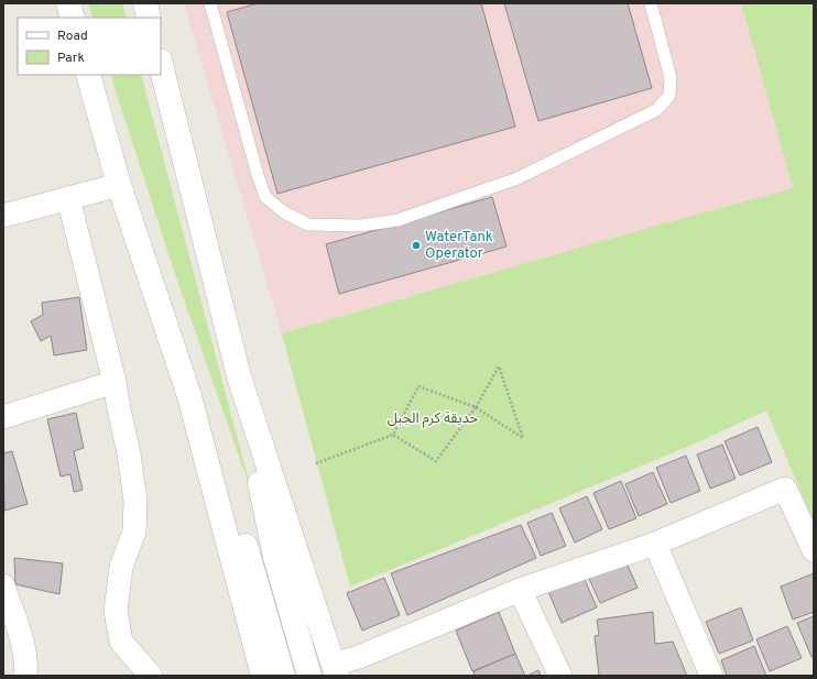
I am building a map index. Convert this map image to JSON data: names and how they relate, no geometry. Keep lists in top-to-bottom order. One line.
{"parks":["حديقة كرم الجبل"],"places":["WaterTank Operator"],"legend":["Road","Park"]}
